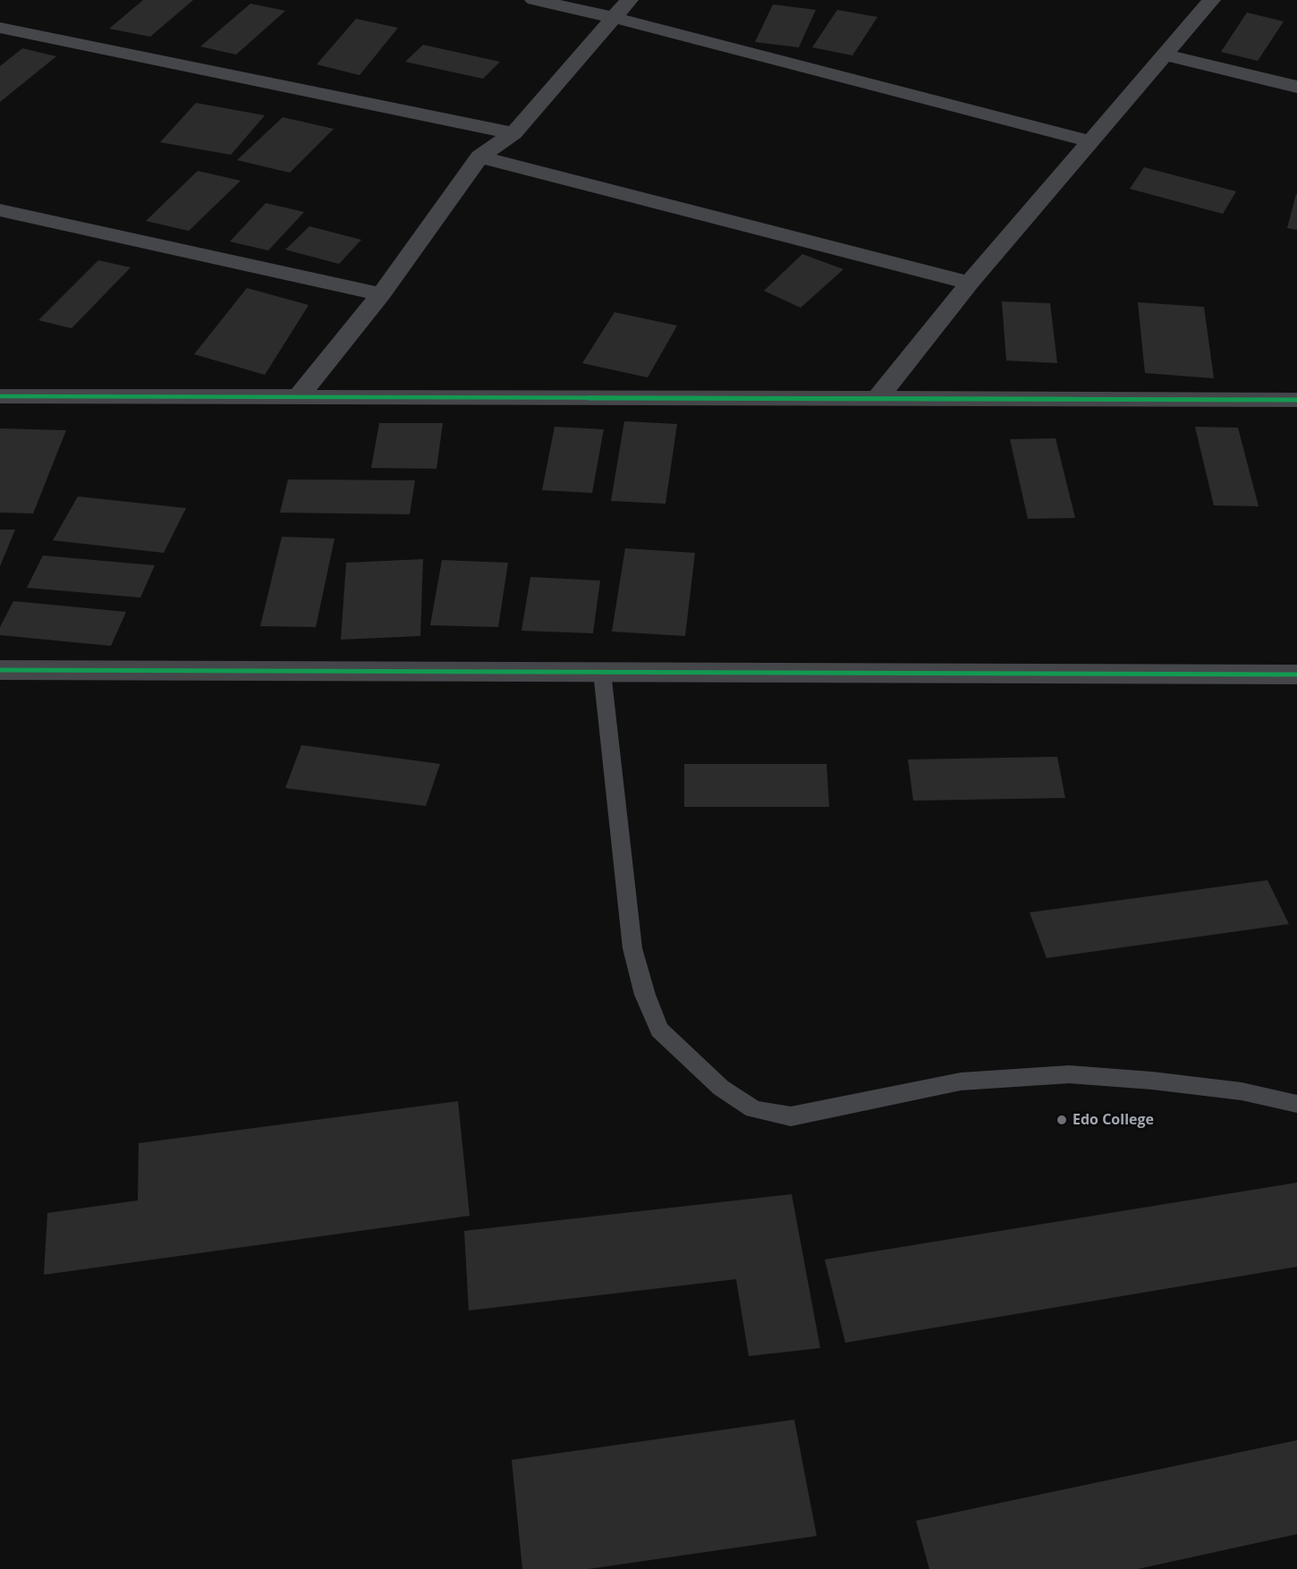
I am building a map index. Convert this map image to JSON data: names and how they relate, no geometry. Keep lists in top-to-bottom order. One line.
{"places":["Edo College"]}
